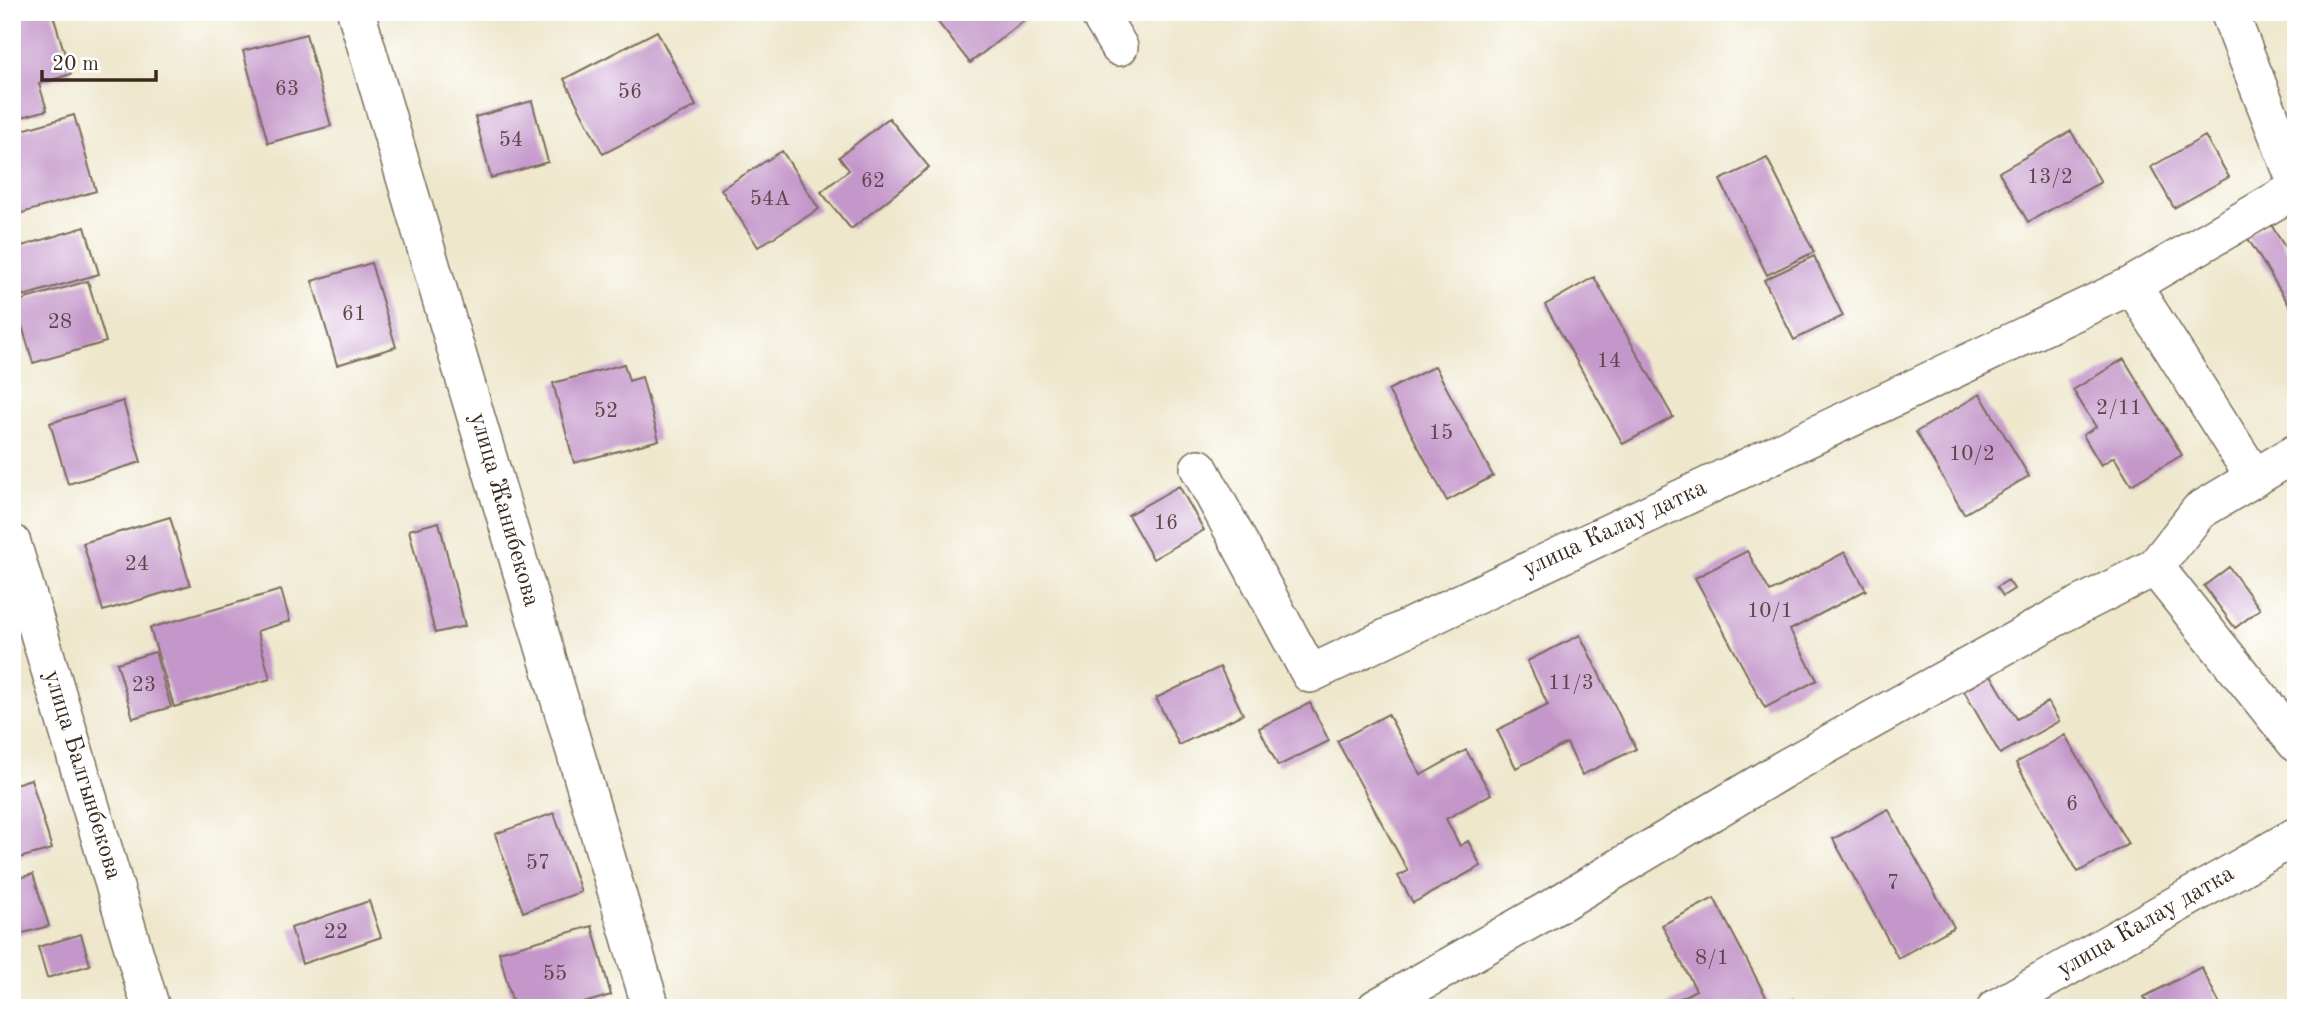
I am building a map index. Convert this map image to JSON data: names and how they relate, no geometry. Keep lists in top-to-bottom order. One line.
{"streets":{"street":["улица Жанибекова","улица Калау датка","улица Балгынбекова"]},"house_numbers":["63","56","54","13/2","62","54А","61","28","14","2/11","52","15","10/2","16","24","10/1","11/3","23","6","57","7","22","8/1","55"],"scale_bar":"20 m"}
